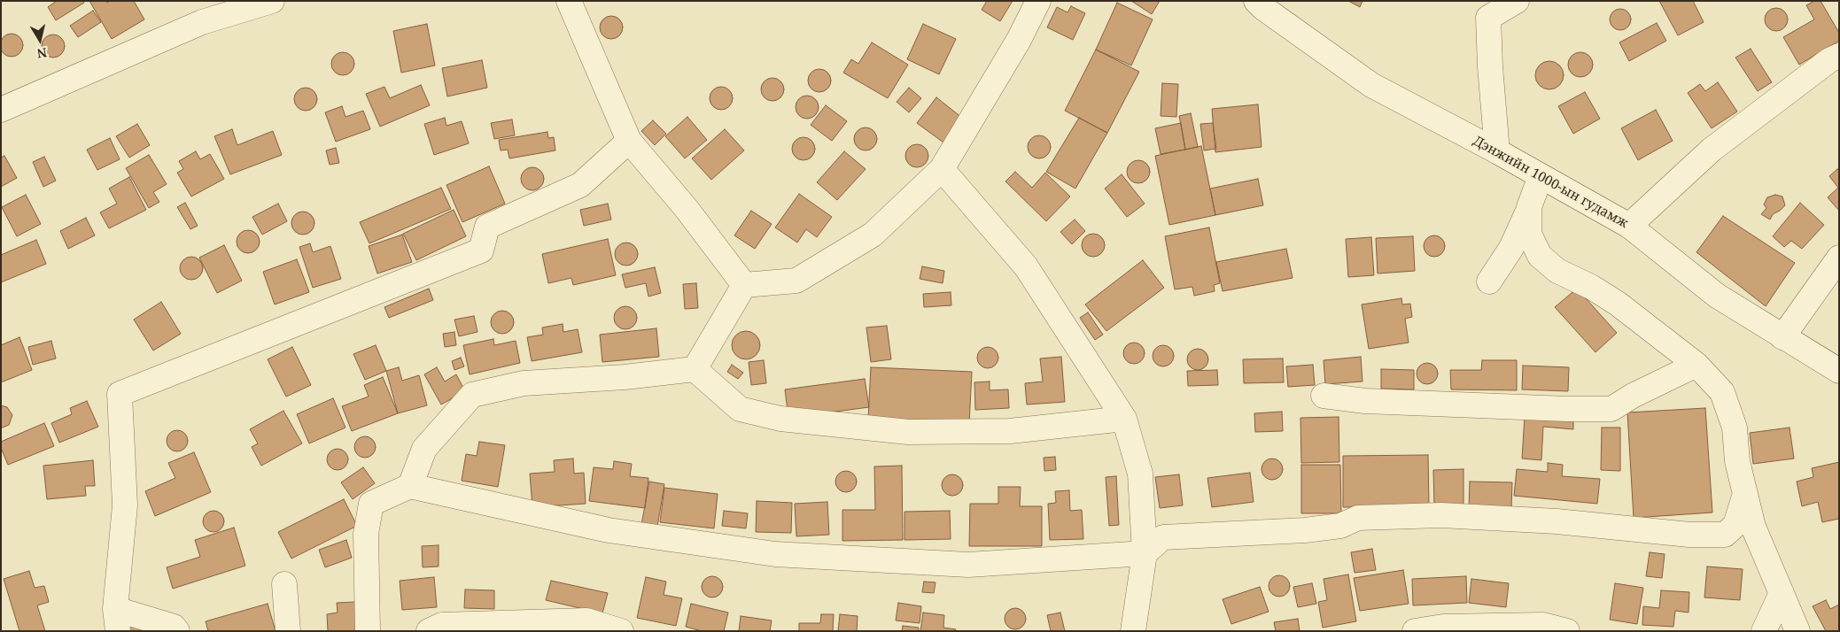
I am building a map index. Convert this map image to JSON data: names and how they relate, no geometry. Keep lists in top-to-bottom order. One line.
{"streets":{"street":["Дэнжийн 1000-ын гудамж"]},"north":"bottom"}
